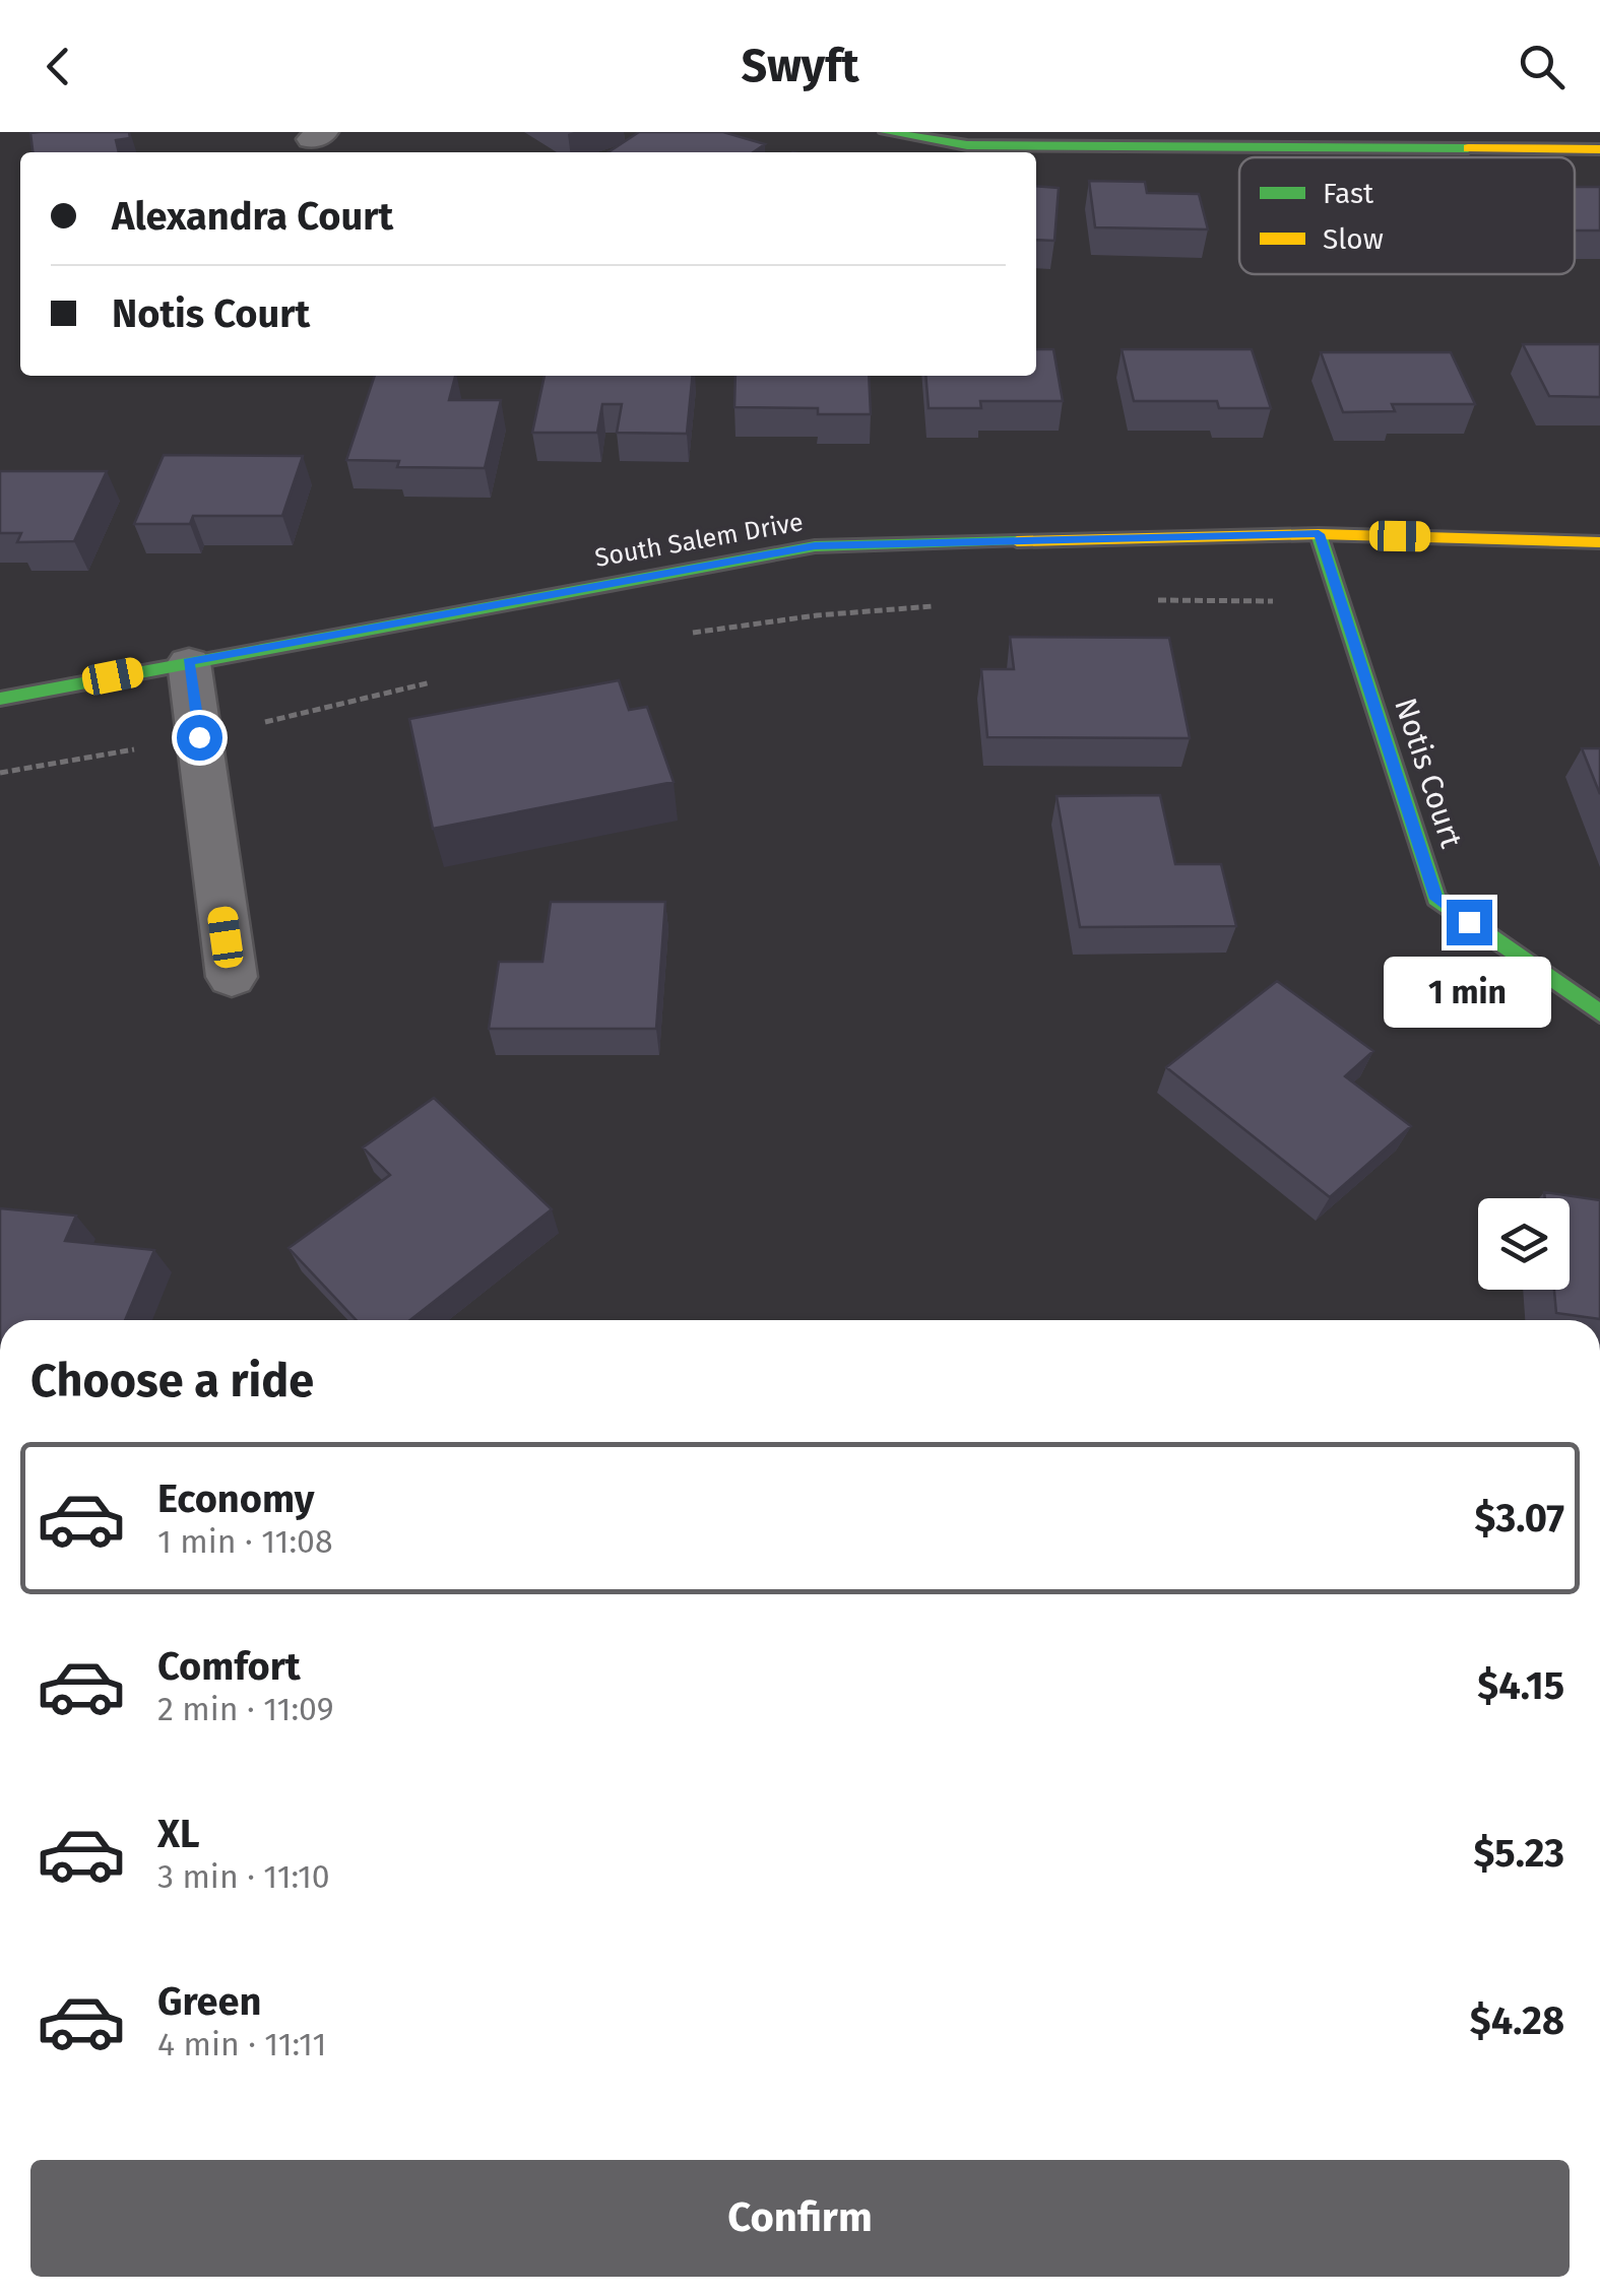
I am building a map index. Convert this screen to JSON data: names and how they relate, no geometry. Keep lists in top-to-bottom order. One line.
{"streets":{"street":["South Salem Drive","Notis Court"]},"crossings":[["South Salem Drive","Notis Court"]],"legend":["Fast","Slow"],"page":{"header":"Swyft","banner":["Alexandra Court","Notis Court"],"bubble":"1 min","heading":"Choose a ride","list":[{"name":"Economy","note":"1 min · 11:08","value":"$3.07"},{"name":"Comfort","note":"2 min · 11:09","value":"$4.15"},{"name":"XL","note":"3 min · 11:10","value":"$5.23"},{"name":"Green","note":"4 min · 11:11","value":"$4.28"}],"buttons":"Confirm"}}
